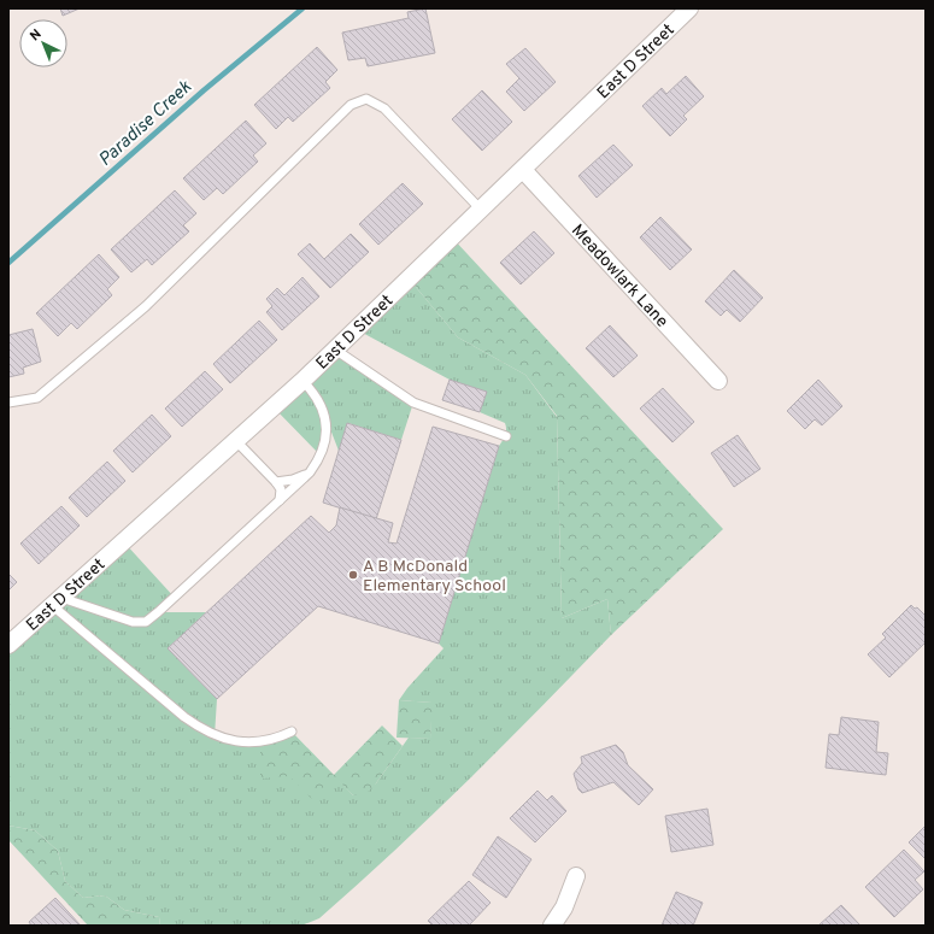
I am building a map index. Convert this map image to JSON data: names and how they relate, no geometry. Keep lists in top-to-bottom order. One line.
{"streets":{"street":["East D Street","Meadowlark Lane"]},"crossings":[["East D Street","Meadowlark Lane"]],"water":["Paradise Creek"],"places":["A B McDonald Elementary School"],"north":"top left"}
